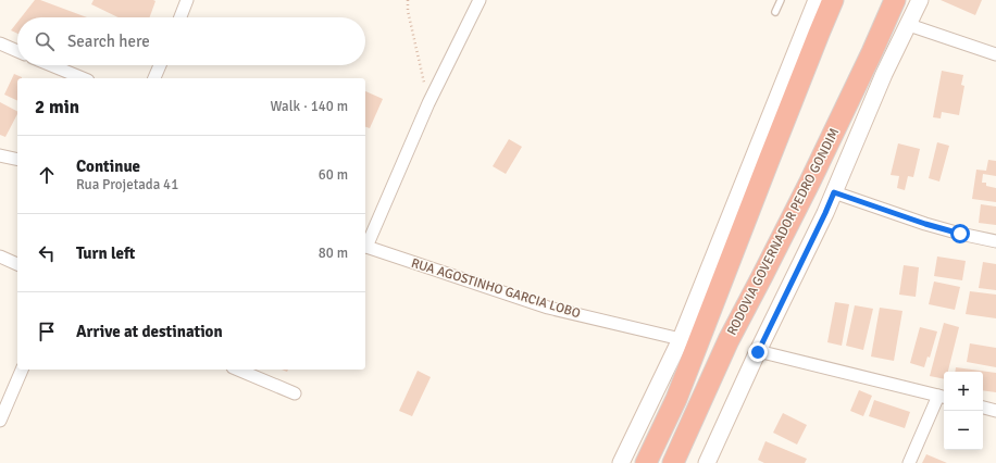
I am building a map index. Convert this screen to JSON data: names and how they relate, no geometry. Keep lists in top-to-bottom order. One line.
{"streets":{"highway":["RODOVIA GOVERNADOR PEDRO GONDIM"],"street":["RUA AGOSTINHO GARCIA LOBO"]},"page":{"search":"Search here","heading":["2 min","Walk · 140 m"],"list":[["Continue","Rua Projetada 41","60 m"],["Turn left","80 m"],"Arrive at destination"],"map_buttons":["+","−"]}}
